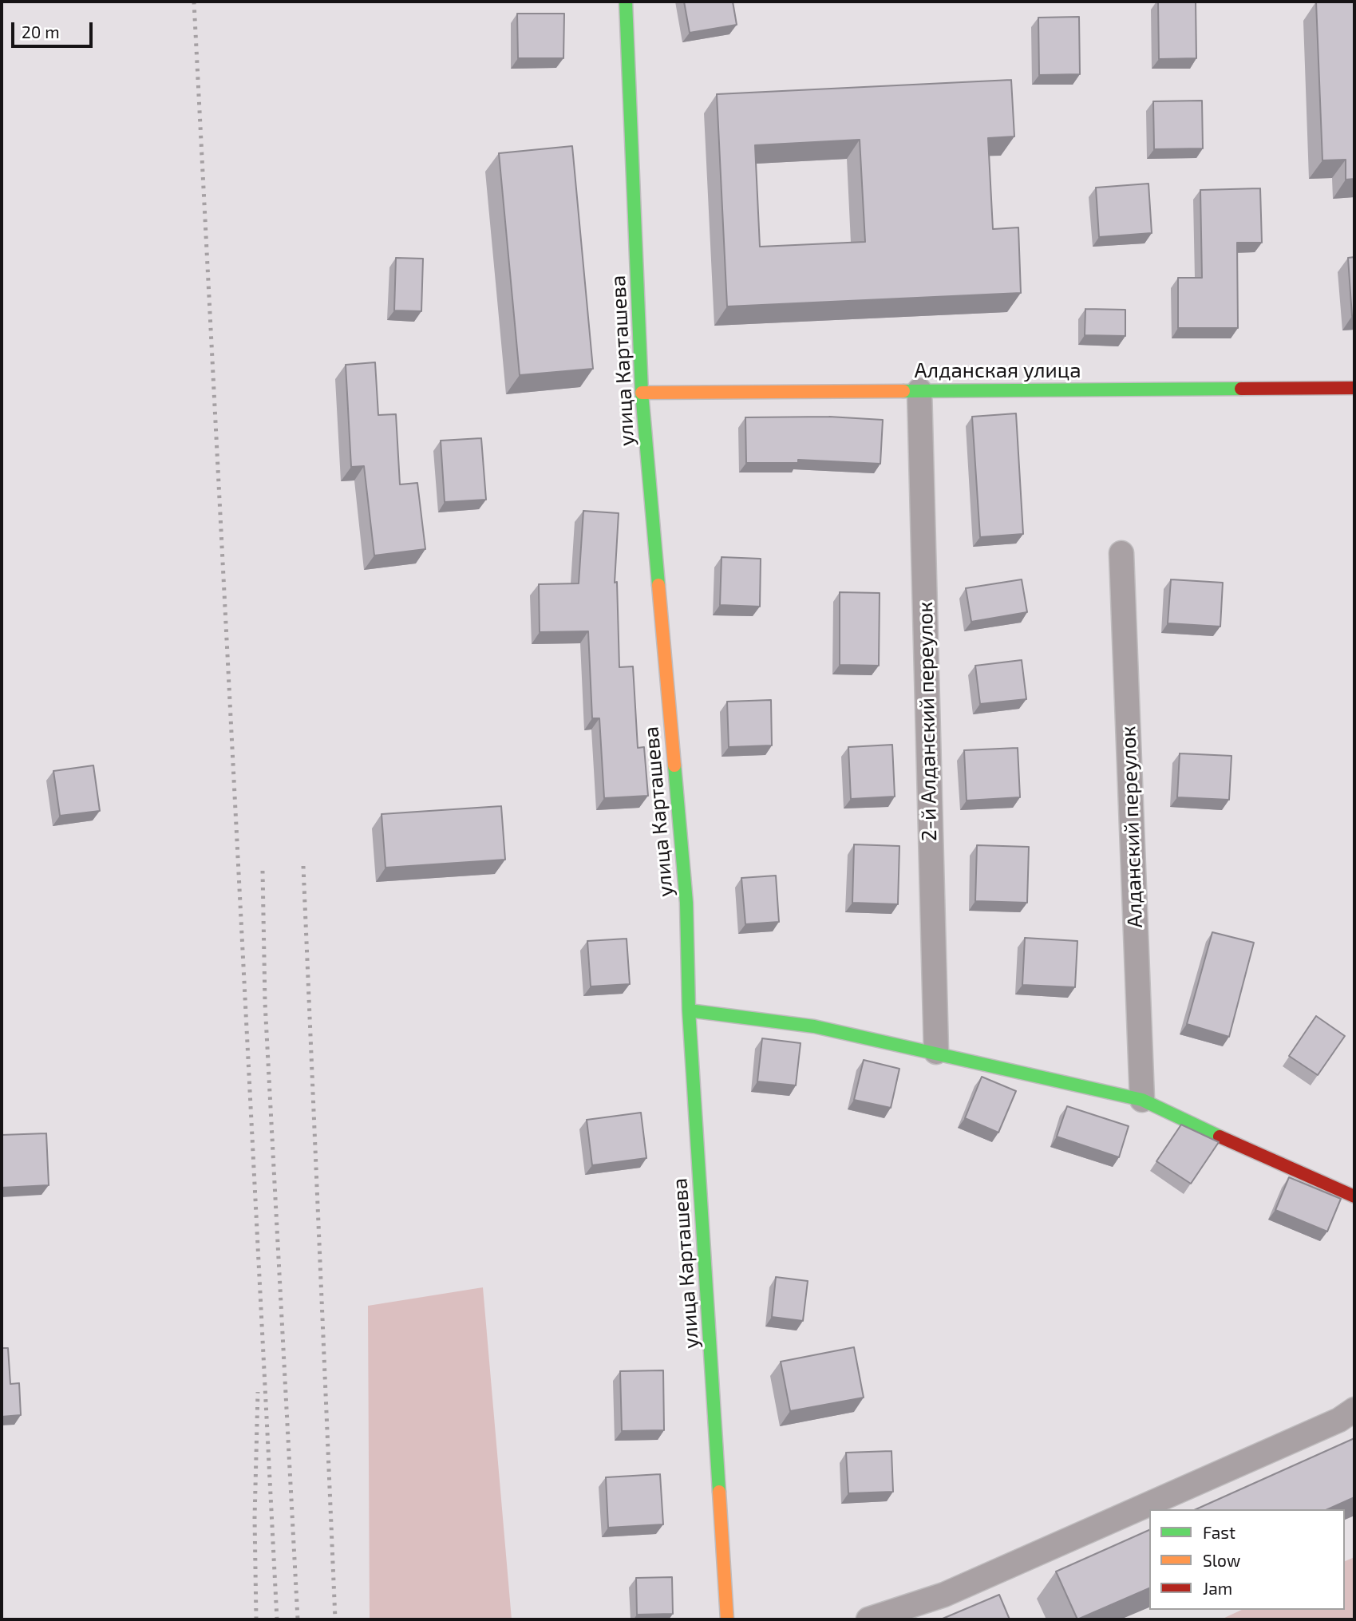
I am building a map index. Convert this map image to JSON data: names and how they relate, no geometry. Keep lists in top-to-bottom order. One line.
{"streets":{"main road":["улица Карташева","Алданская улица"],"street":["2-й Алданский переулок","Алданский переулок"]},"crossings":[["улица Карташева","Алданская улица"],["Алданская улица","2-й Алданский переулок"]],"legend":["Fast","Slow","Jam"],"scale_bar":"20 m"}
